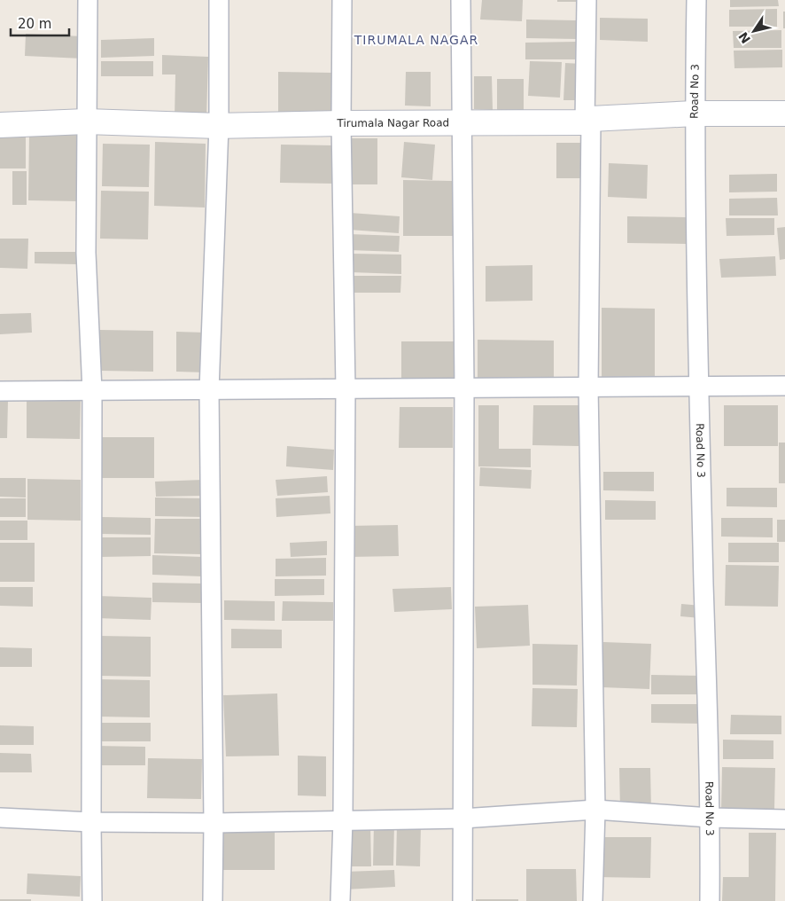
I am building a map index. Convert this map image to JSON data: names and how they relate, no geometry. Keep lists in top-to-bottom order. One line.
{"streets":{"street":["Road No 3","Tirumala Nagar Road"]},"crossings":[["Road No 3","Tirumala Nagar Road"]],"districts":["TIRUMALA NAGAR"],"scale_bar":"20 m","north":"bottom left"}
